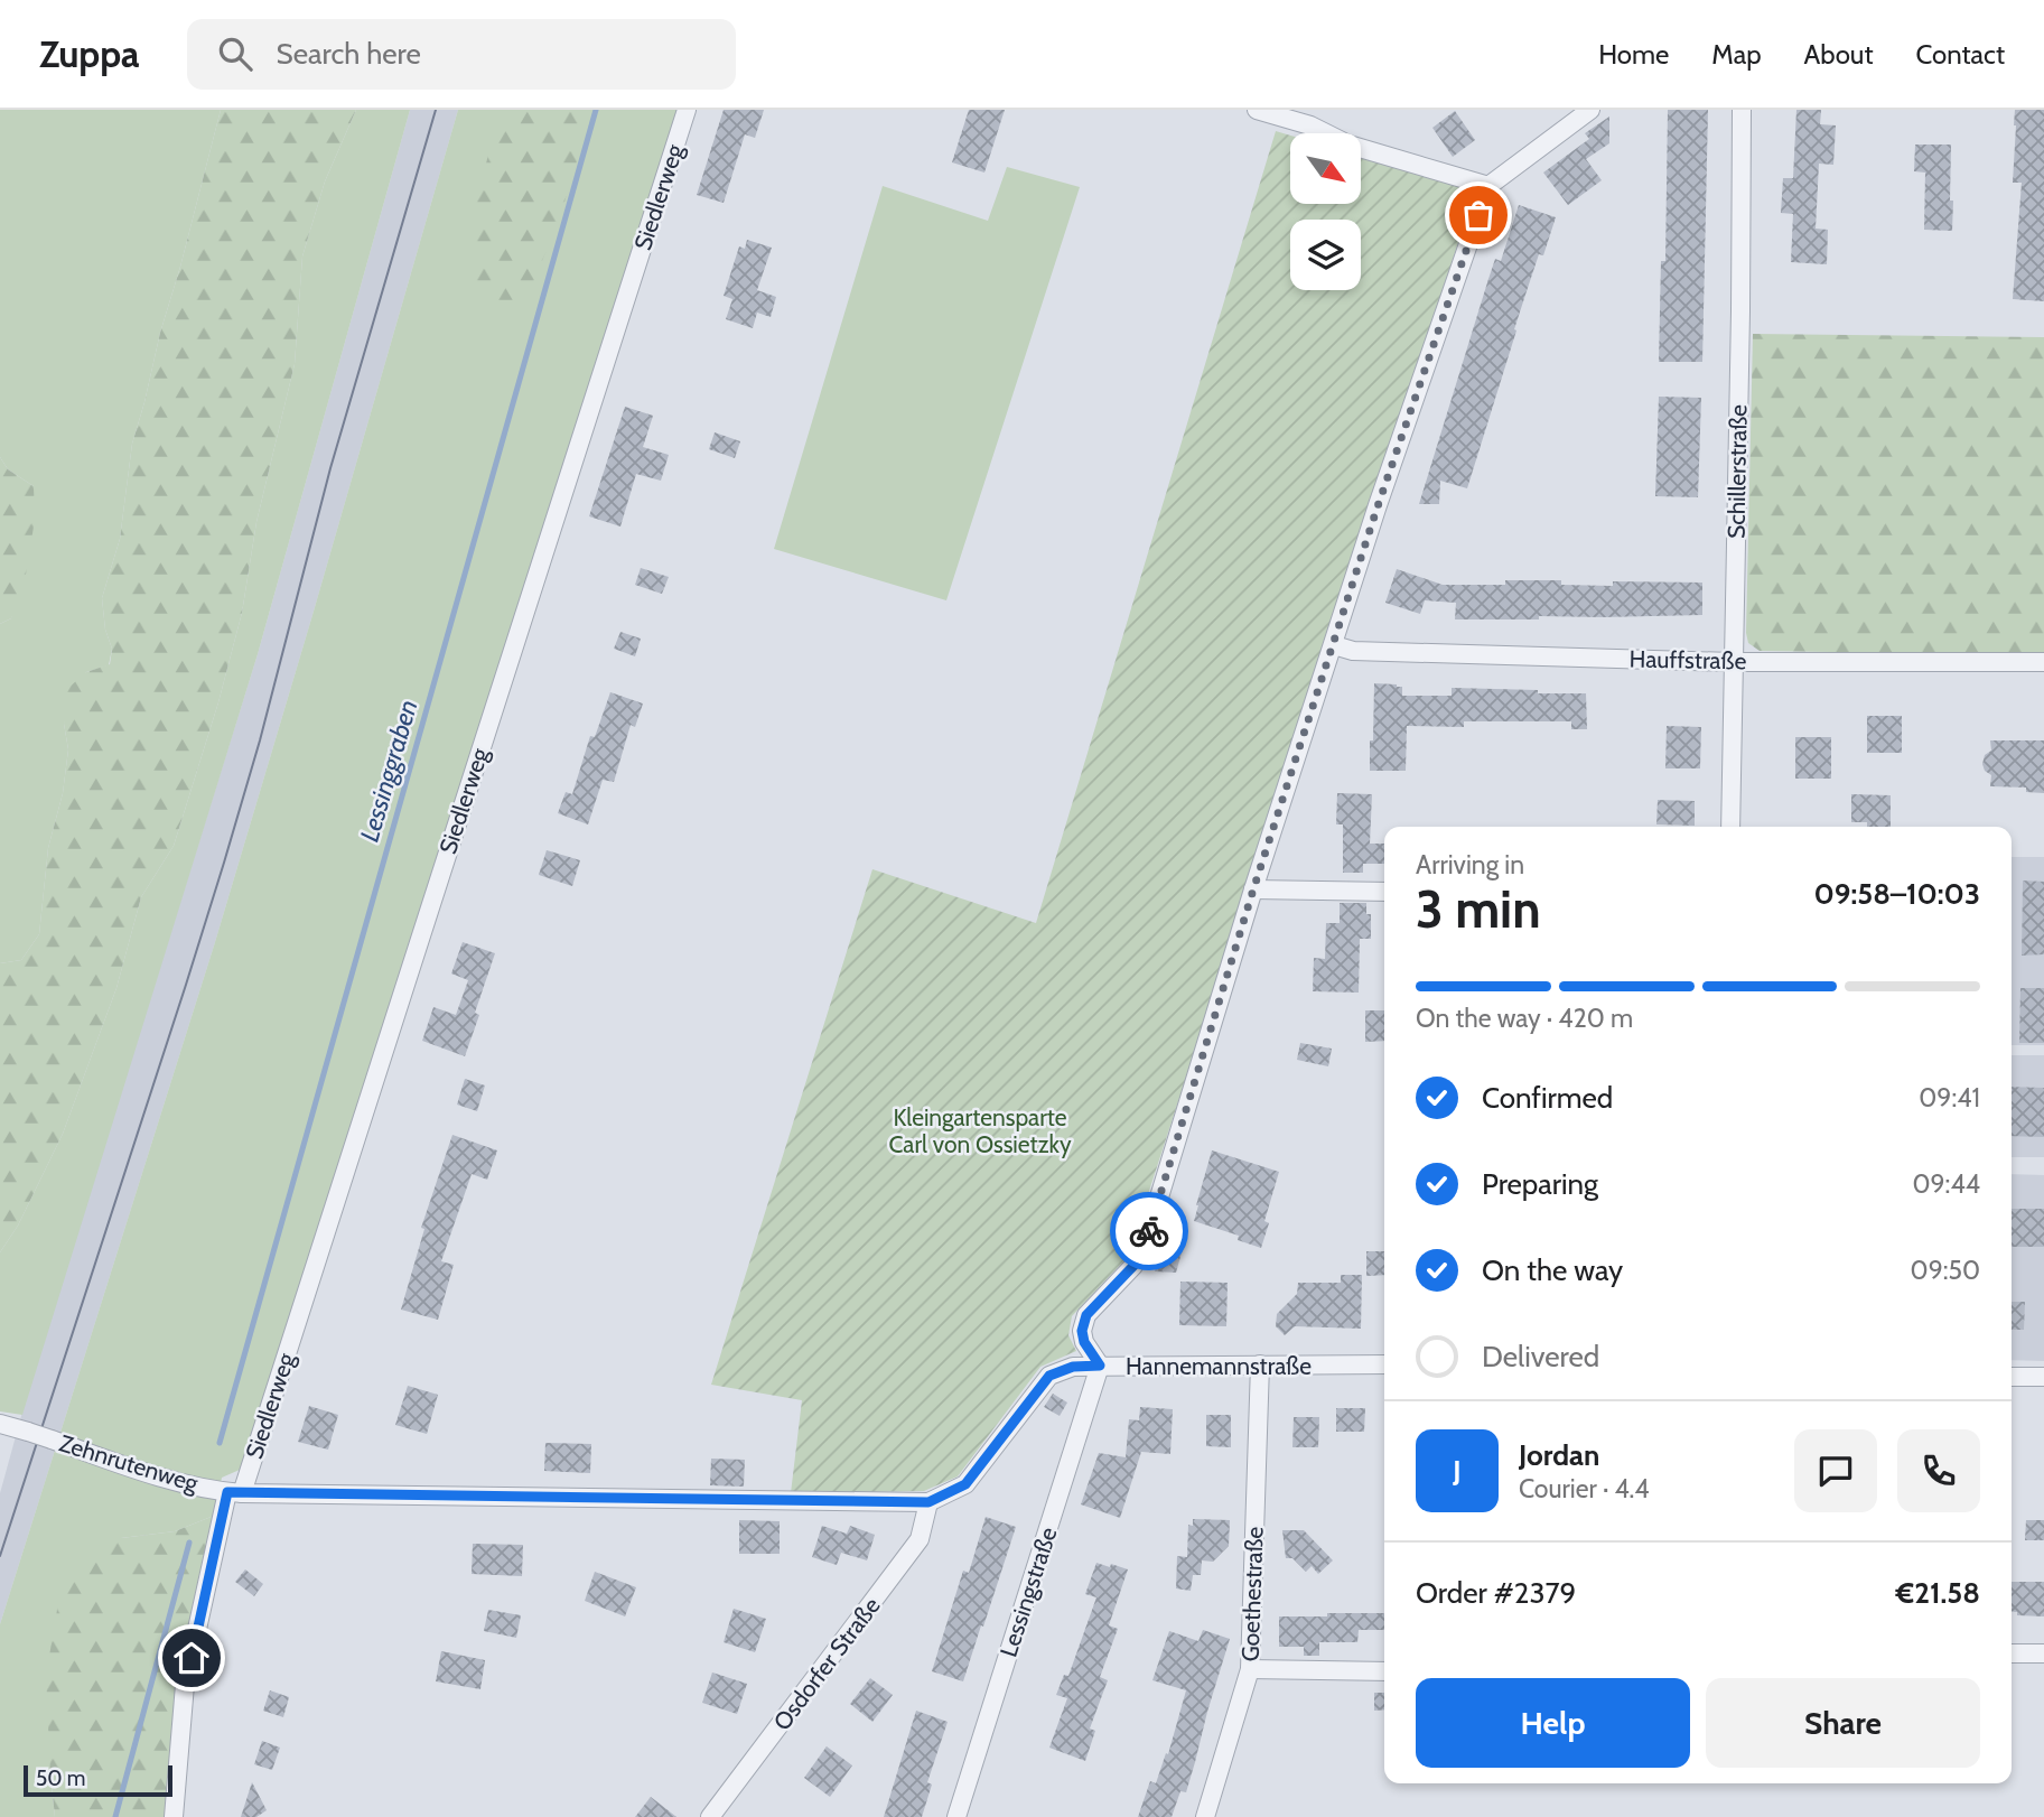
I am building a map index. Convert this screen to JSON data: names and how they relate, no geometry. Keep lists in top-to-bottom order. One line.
{"streets":{"street":["Siedlerweg","Schillerstraße","Hauffstraße","Hannemannstraße","Zehnrutenweg","Lessingstraße","Goethestraße","Osdorfer Straße"]},"crossings":[["Siedlerweg","Zehnrutenweg"],["Schillerstraße","Hauffstraße"],["Hannemannstraße","Zehnrutenweg"],["Hannemannstraße","Lessingstraße"],["Hannemannstraße","Goethestraße"],["Zehnrutenweg","Osdorfer Straße"]],"water":["Lessinggraben"],"parks":["Kleingartensparte Carl von Ossietzky"],"scale_bar":"50 m","north":"bottom right","page":{"header":"Zuppa","search":"Search here","nav":["Home","Map","About","Contact"],"heading":["3 min","Arriving in","09:58–10:03"],"panel":["Jordan","Courier · 4.4","Order #2379","€21.58"],"bar":"On the way · 420 m","list":[["Confirmed","09:41"],["Preparing","09:44"],["On the way","09:50"],"Delivered"],"round":"J","buttons":["Help","Share"],"scale":"50 m"}}
